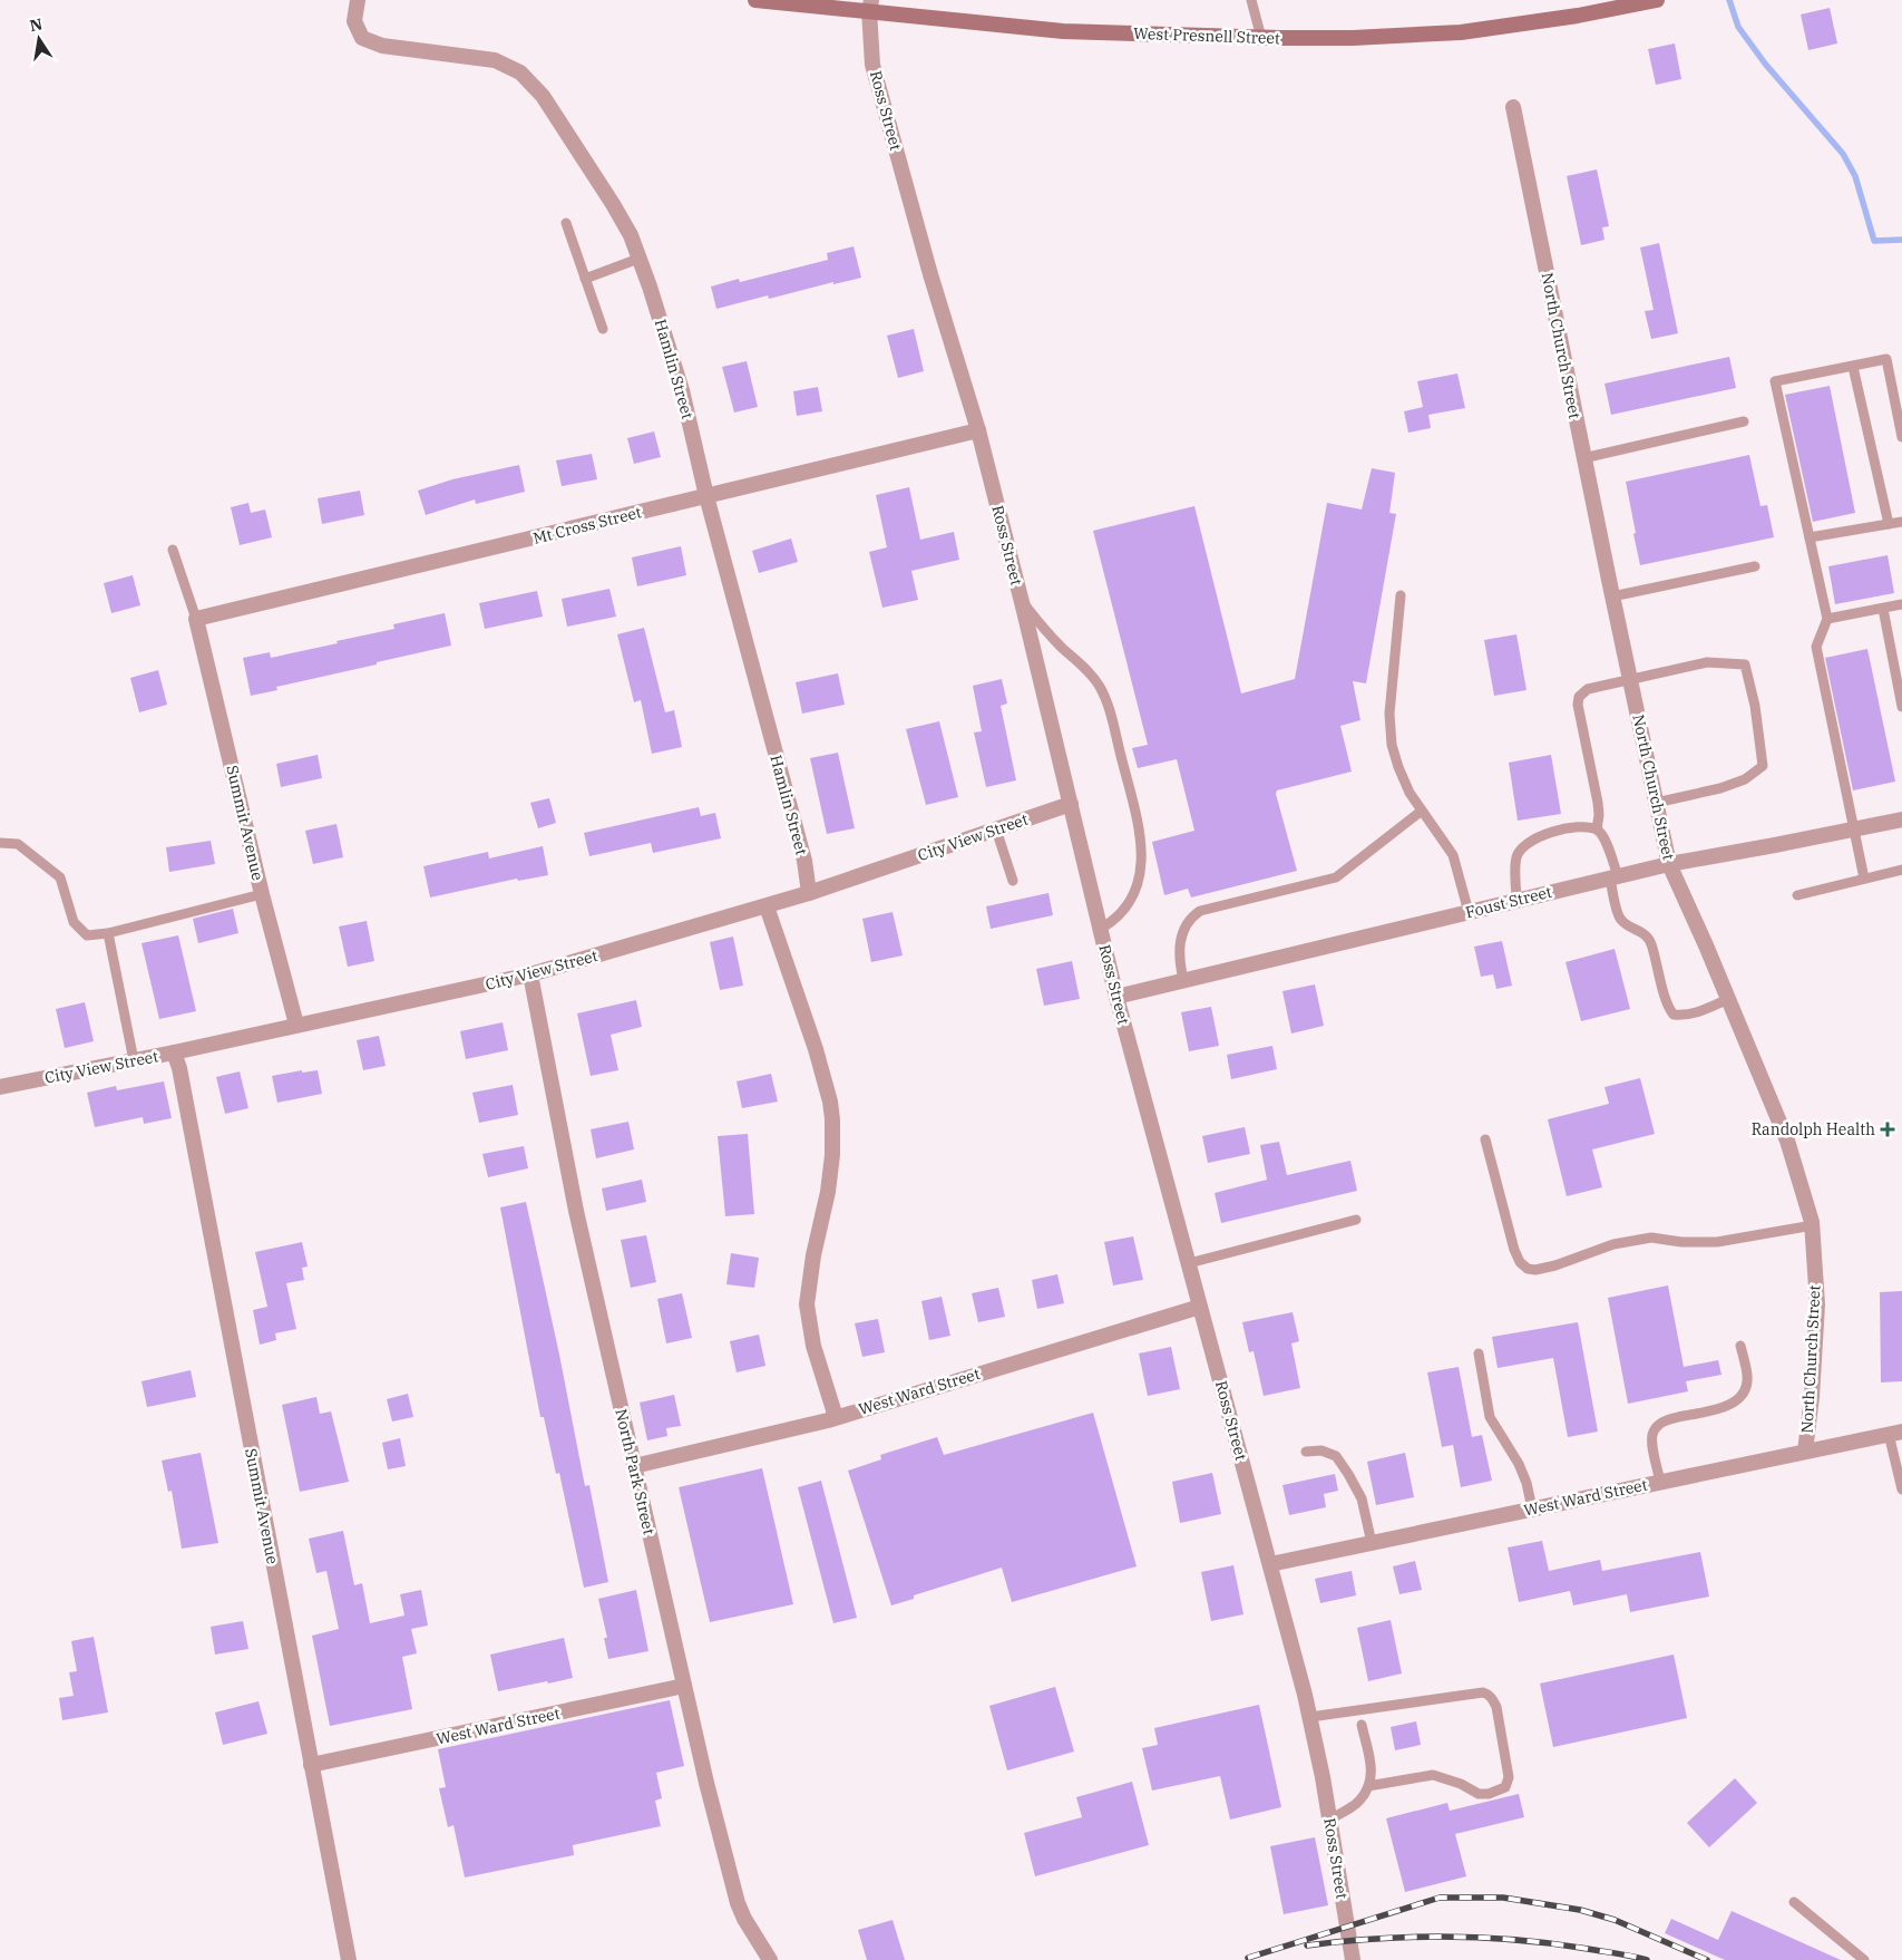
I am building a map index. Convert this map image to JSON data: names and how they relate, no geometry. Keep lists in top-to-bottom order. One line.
{"streets":{"main road":["West Presnell Street"],"street":["Ross Street","North Church Street","Hamlin Street","Mt Cross Street","Summit Avenue","City View Street","Foust Street","West Ward Street","North Park Street"]},"crossings":[["West Presnell Street","Ross Street"],["Ross Street","Mt Cross Street"],["Ross Street","City View Street"],["Ross Street","Foust Street"],["Ross Street","West Ward Street"],["North Church Street","Foust Street"],["North Church Street","West Ward Street"],["Hamlin Street","Mt Cross Street"],["Hamlin Street","City View Street"],["Mt Cross Street","Summit Avenue"],["Summit Avenue","City View Street"],["Summit Avenue","West Ward Street"],["City View Street","North Park Street"],["West Ward Street","North Park Street"]],"places":{"health":["Randolph Health"]},"north":"top"}
